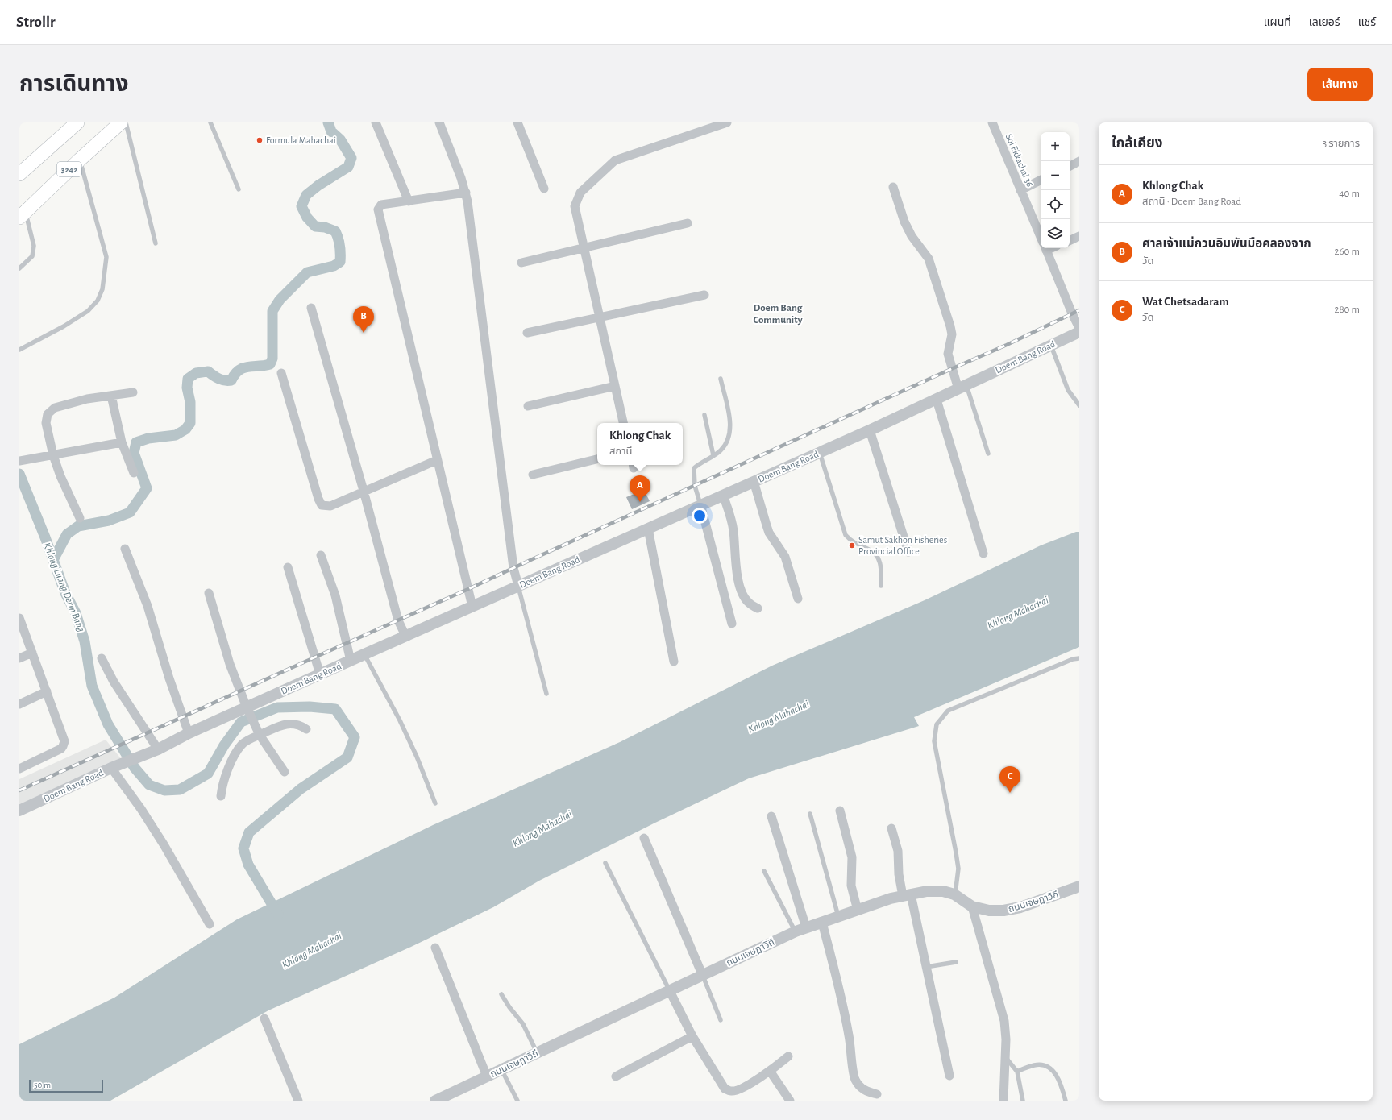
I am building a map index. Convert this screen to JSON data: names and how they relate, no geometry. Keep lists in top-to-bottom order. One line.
{"streets":{"main road":["3242"],"street":["Soi Ekkachai 36","Doem Bang Road","ถนนเจษฎาวิถี"]},"districts":["Doem Bang Community"],"water":["Khlong Luang Derm Bang","Khlong Mahachai"],"places":["Formula Mahachai","Samut Sakhon Fisheries Provincial Office"],"scale_bar":"50 m","page":{"header":"Strollr","nav":["แผนที่","เลเยอร์","แชร์"],"title":"การเดินทาง","buttons":"เส้นทาง","heading":["ใกล้เคียง","3 รายการ"],"map_buttons":["+","−"],"list":[{"mark":"A","name":"Khlong Chak","note":"สถานี · Doem Bang Road","value":"40 m"},{"mark":"B","name":"ศาลเจ้าแม่กวนอิมพันมือคลองจาก","note":"วัด","value":"260 m"},{"mark":"C","name":"Wat Chetsadaram","note":"วัด","value":"280 m"}],"pins":["B","A","C"],"popup":["Khlong Chak","สถานี"],"scale":"50 m"}}
